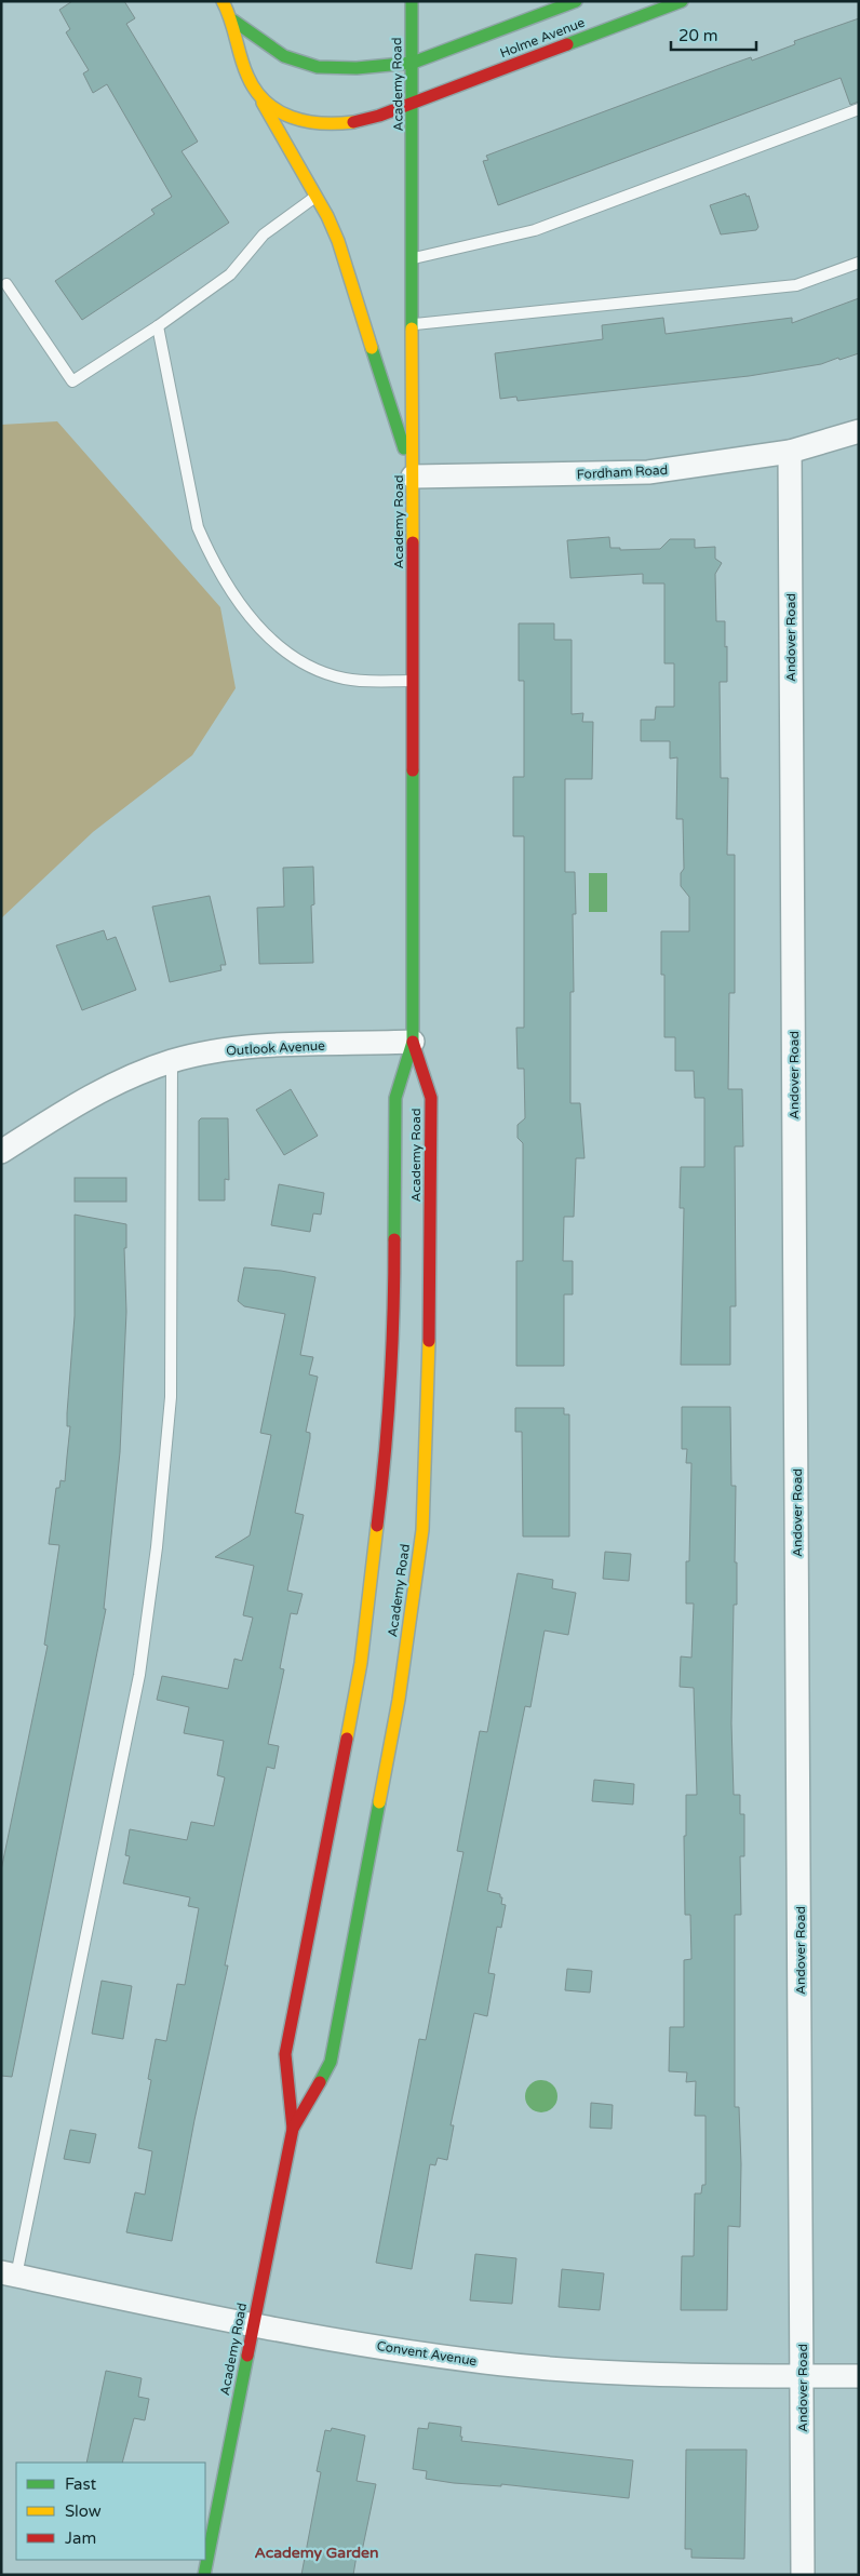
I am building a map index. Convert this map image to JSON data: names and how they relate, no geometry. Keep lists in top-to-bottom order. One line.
{"streets":{"main road":["Holme Avenue","Academy Road"],"street":["Fordham Road","Andover Road","Outlook Avenue","Convent Avenue"]},"crossings":[["Holme Avenue","Academy Road"],["Academy Road","Fordham Road"],["Academy Road","Outlook Avenue"],["Academy Road","Convent Avenue"],["Fordham Road","Andover Road"],["Andover Road","Convent Avenue"]],"districts":["Academy Garden"],"legend":["Fast","Slow","Jam"],"scale_bar":"20 m"}
